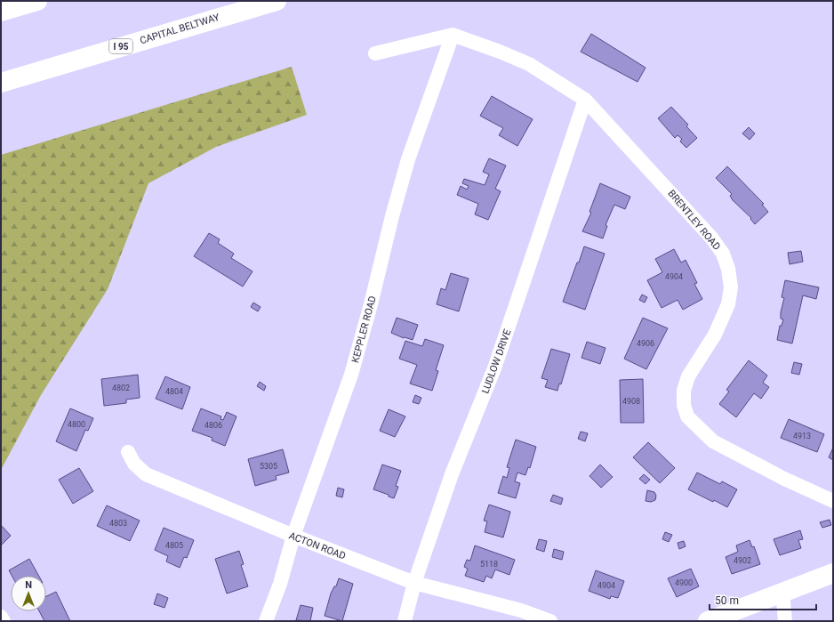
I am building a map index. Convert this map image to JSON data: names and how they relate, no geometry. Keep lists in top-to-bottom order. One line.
{"streets":{"main road":["CAPITAL BELTWAY","I 95"],"street":["BRENTLEY ROAD","KEPPLER ROAD","LUDLOW DRIVE","ACTON ROAD"]},"crossings":[["BRENTLEY ROAD","KEPPLER ROAD"],["BRENTLEY ROAD","LUDLOW DRIVE"],["KEPPLER ROAD","ACTON ROAD"],["LUDLOW DRIVE","ACTON ROAD"]],"house_numbers":["4904","4906","4802","4804","4908","4800","4806","4913","5305","4803","4805","4902","5118","4900","4904"],"scale_bar":"50 m","north":"top"}
